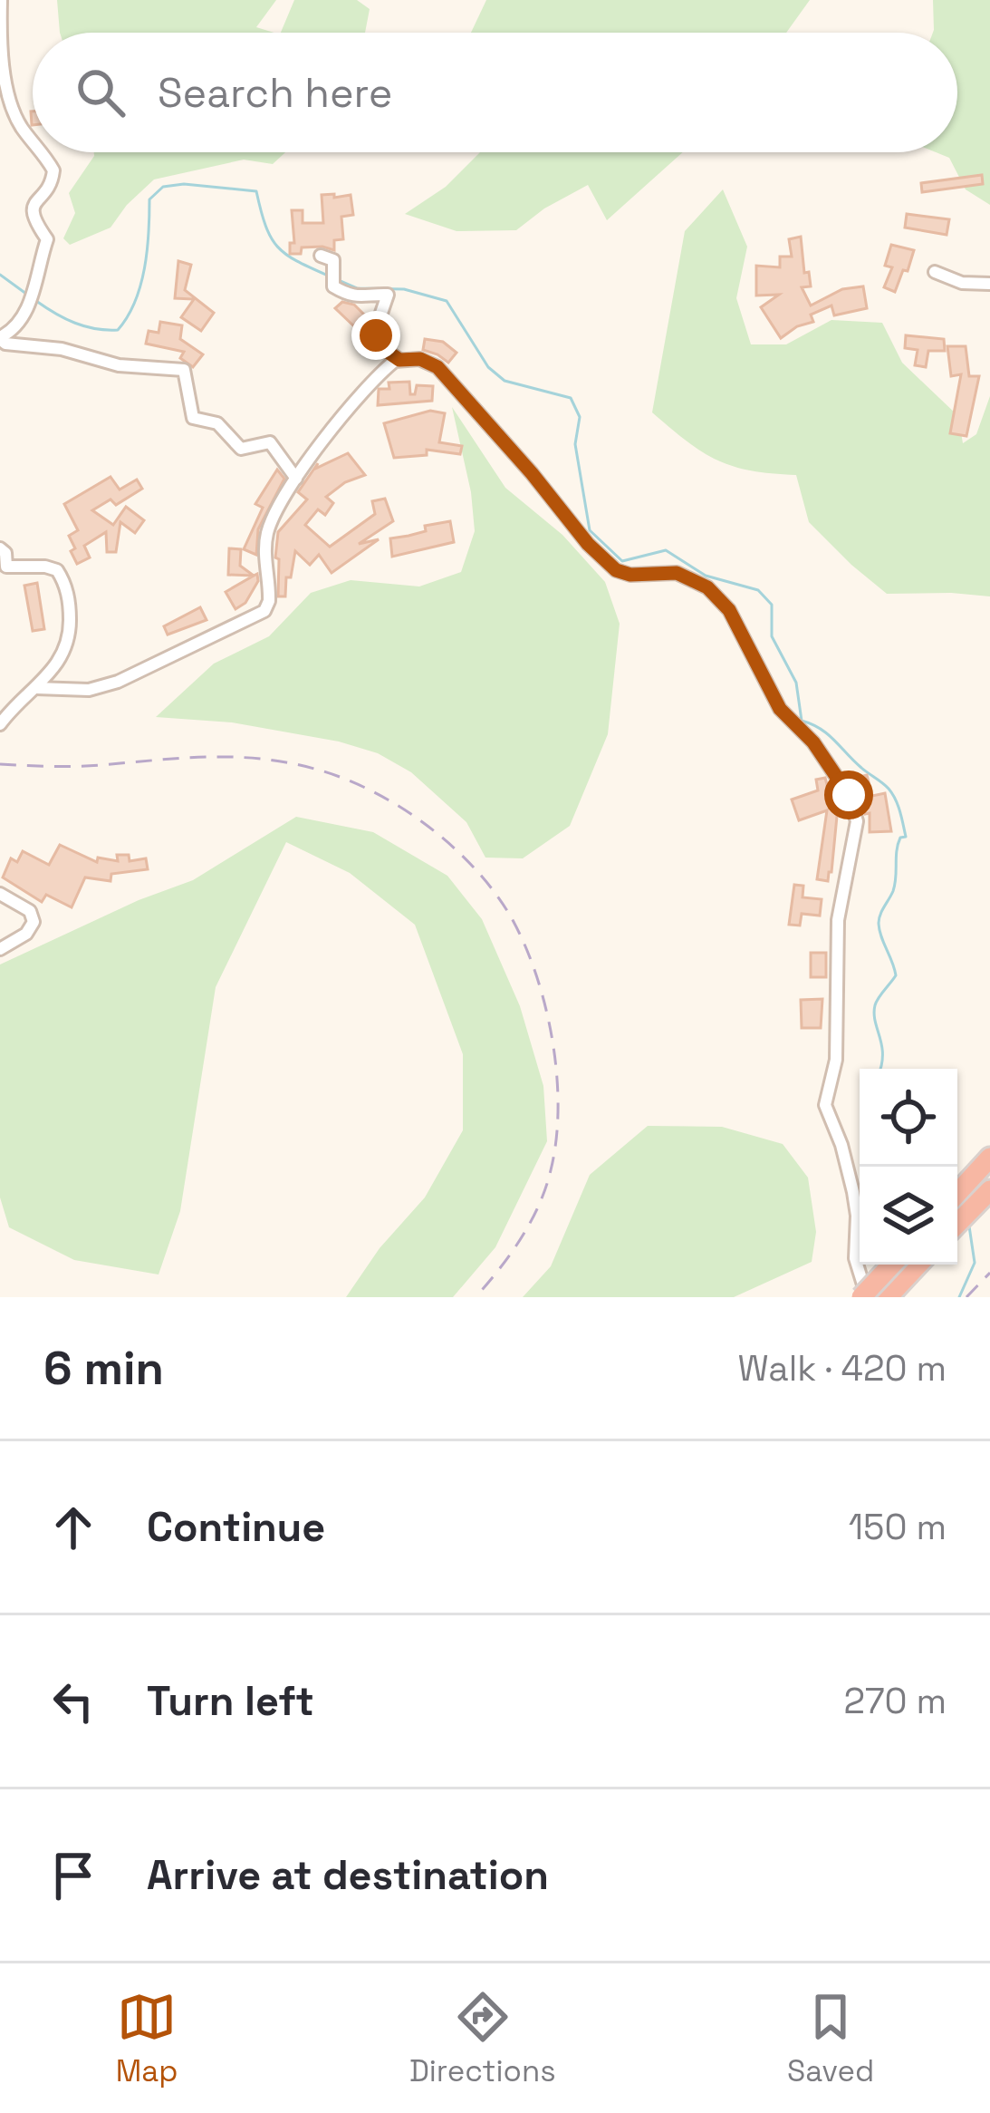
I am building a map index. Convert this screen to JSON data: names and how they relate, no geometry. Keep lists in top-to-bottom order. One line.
{"page":{"search":"Search here","heading":["6 min","Walk · 420 m"],"list":[["Continue","150 m"],["Turn left","270 m"],"Arrive at destination"],"nav":["Map","Directions","Saved"]}}
